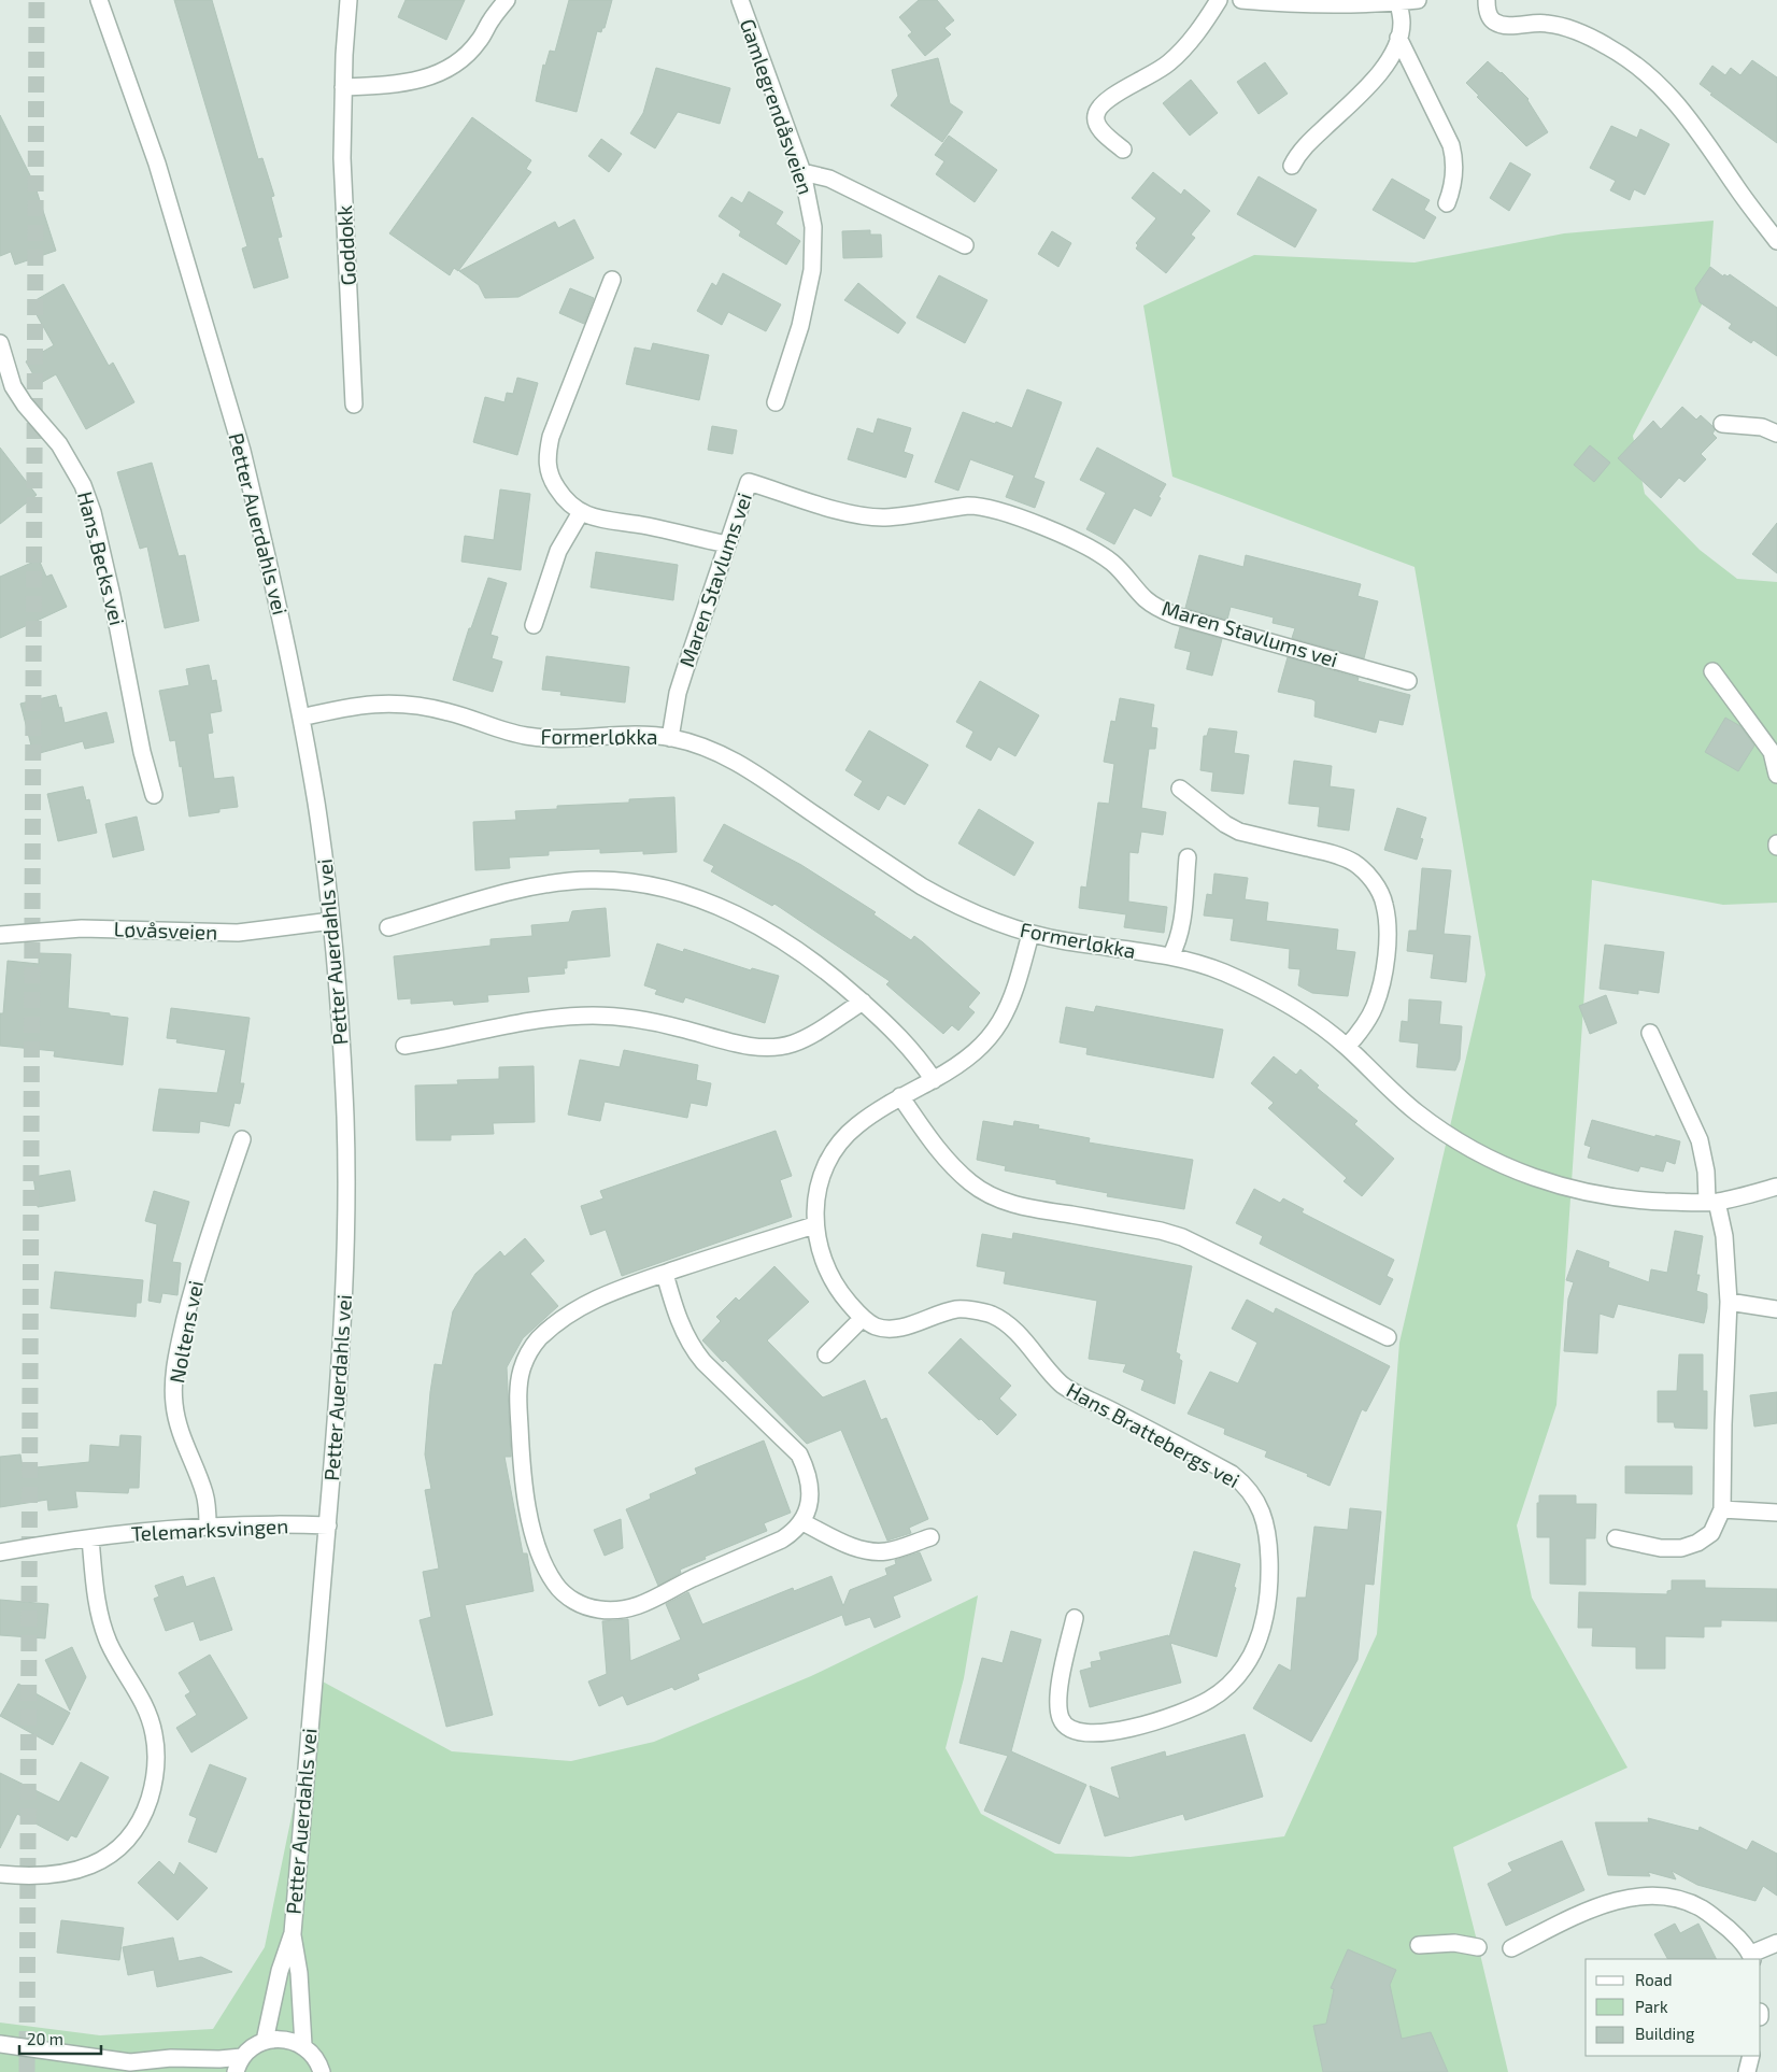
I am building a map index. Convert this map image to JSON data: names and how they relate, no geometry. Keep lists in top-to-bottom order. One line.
{"streets":{"street":["Gamlegrendåsveien","Goddokk","Petter Auerdahls vei","Hans Becks vei","Maren Stavlums vei","Formerløkka","Løvåsveien","Noltens vei","Hans Brattebergs vei","Telemarksvingen"]},"crossings":[["Petter Auerdahls vei","Formerløkka"],["Petter Auerdahls vei","Løvåsveien"],["Petter Auerdahls vei","Telemarksvingen"],["Maren Stavlums vei","Formerløkka"],["Formerløkka","Hans Brattebergs vei"],["Noltens vei","Telemarksvingen"]],"legend":["Road","Park","Building"],"scale_bar":"20 m"}
